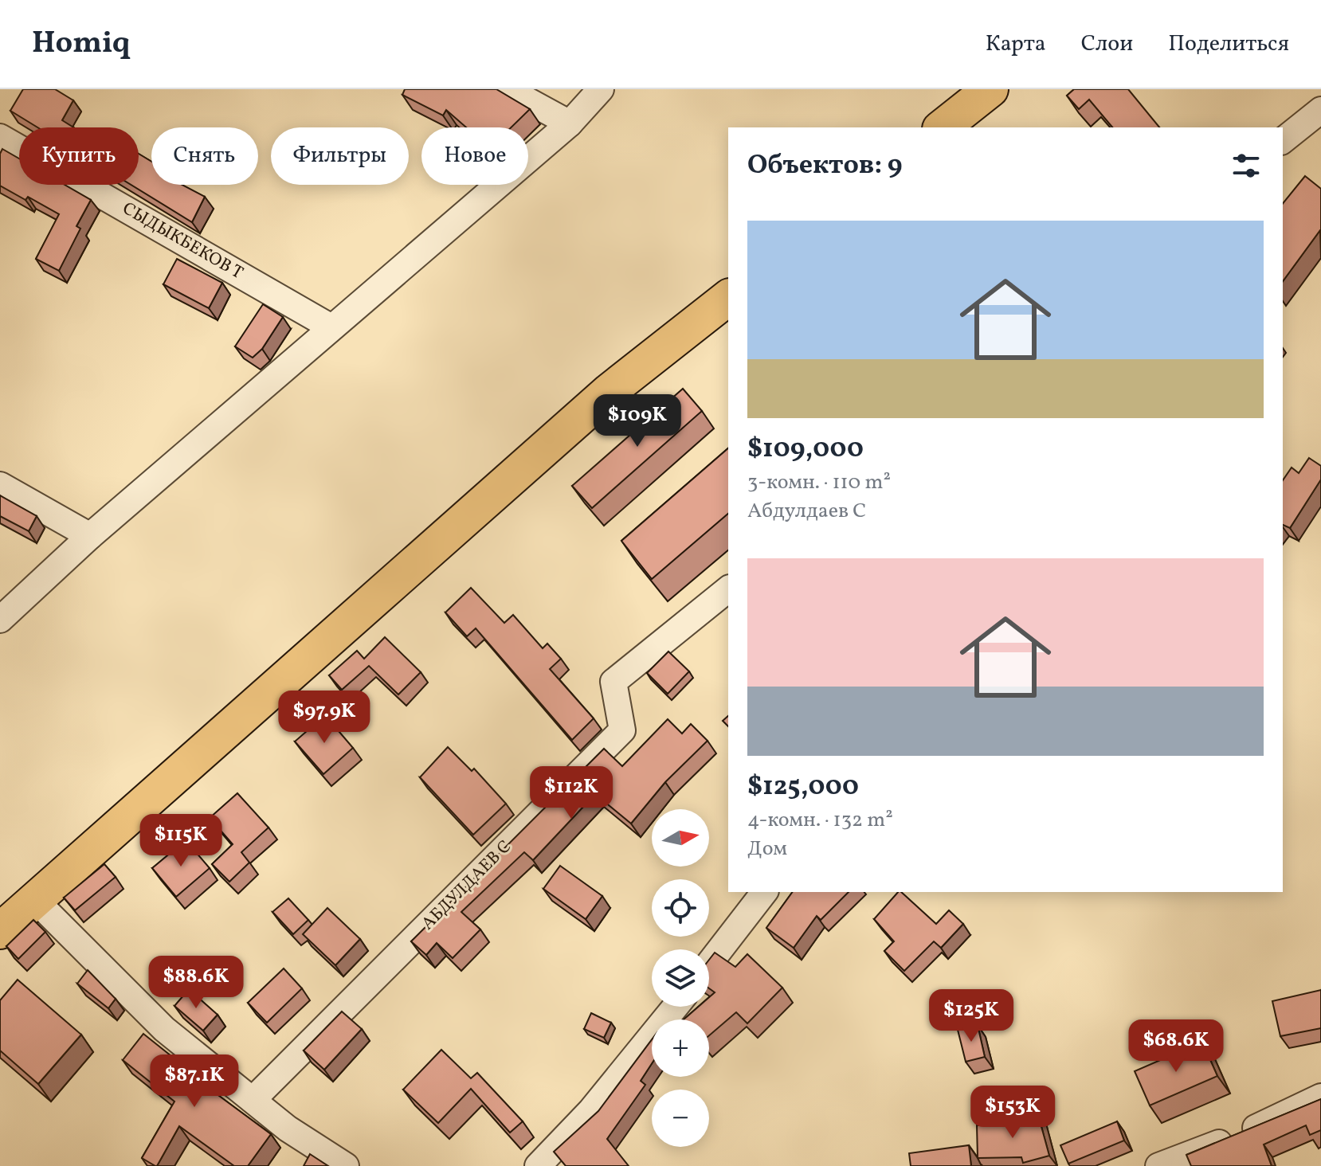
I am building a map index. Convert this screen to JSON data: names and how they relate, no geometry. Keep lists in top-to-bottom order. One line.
{"streets":{"street":["СЫДЫКБЕКОВ Т","АБДУЛДАЕВ С"]},"north":"right","page":{"header":"Homiq","nav":["Карта","Слои","Поделиться"],"chip":["Купить","Снять","Фильтры","Новое"],"heading":"Объектов: 9","list":[{"name":"$109,000","note":"3-комн. · 110 m² · Абдулдаев С"},{"name":"$125,000","note":"4-комн. · 132 m² · Дом"}],"price":["$109K","$97.9K","$112K","$115K","$88.6K","$125K","$68.6K","$87.1K","$153K"],"map_buttons":["+","−"]}}
